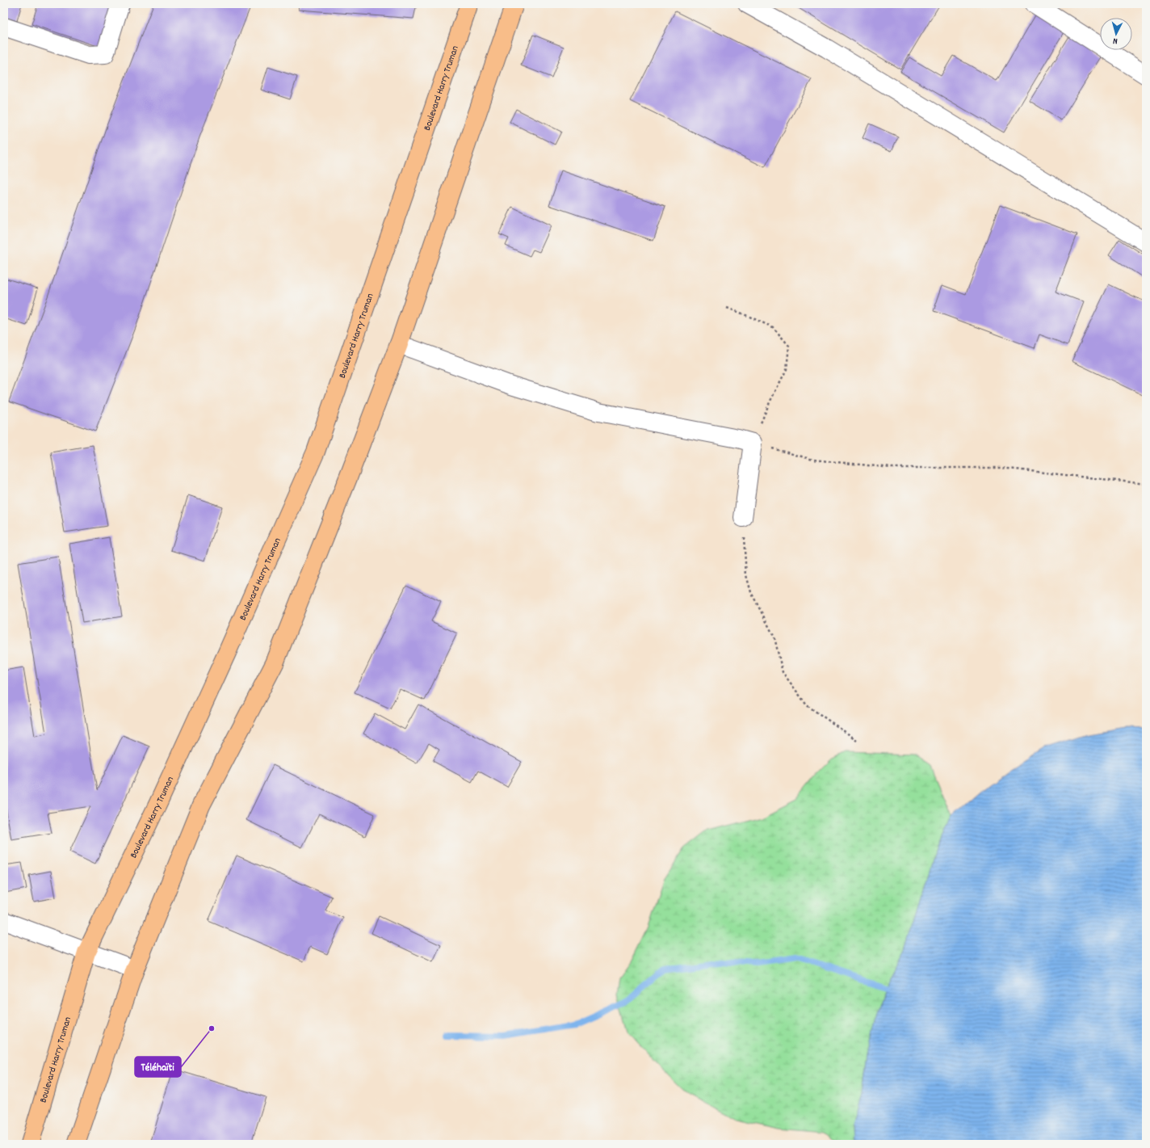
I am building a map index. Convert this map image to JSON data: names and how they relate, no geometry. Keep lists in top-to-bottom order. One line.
{"streets":{"main road":["Boulevard Harry Truman"]},"places":["Téléhaïti"],"north":"bottom"}
